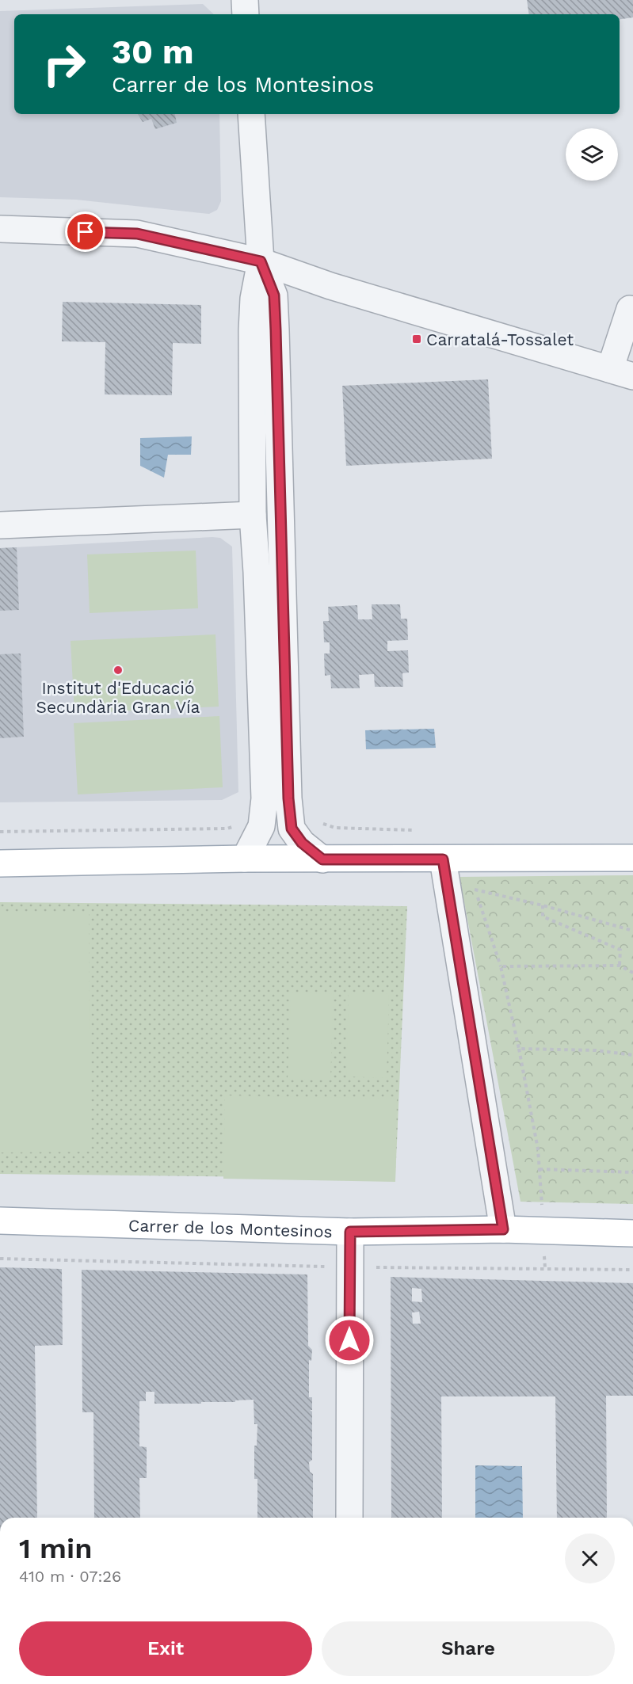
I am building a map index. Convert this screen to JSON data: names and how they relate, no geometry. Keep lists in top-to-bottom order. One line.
{"streets":{"main road":["Carrer de los Montesinos"]},"places":{"transit":["Carratalá-Tossalet"],"other":["Institut d'Educació Secundària Gran Vía"]},"page":{"turn":["30 m","Carrer de los Montesinos"],"heading":["1 min","410 m · 07:26"],"buttons":["Exit","Share"]}}
